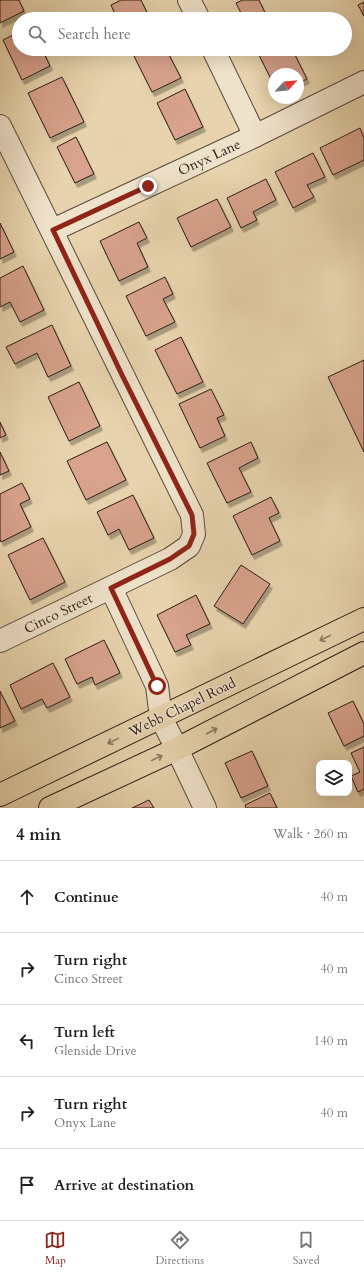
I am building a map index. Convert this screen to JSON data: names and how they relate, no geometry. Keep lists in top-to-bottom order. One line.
{"streets":{"main road":["Webb Chapel Road"],"street":["Onyx Lane","Cinco Street"]},"crossings":[["Onyx Lane","Cinco Street"]],"north":"top right","page":{"search":"Search here","heading":["4 min","Walk · 260 m"],"list":[["Continue","40 m"],["Turn right","Cinco Street","40 m"],["Turn left","Glenside Drive","140 m"],["Turn right","Onyx Lane","40 m"],"Arrive at destination"],"nav":["Map","Directions","Saved"]}}
